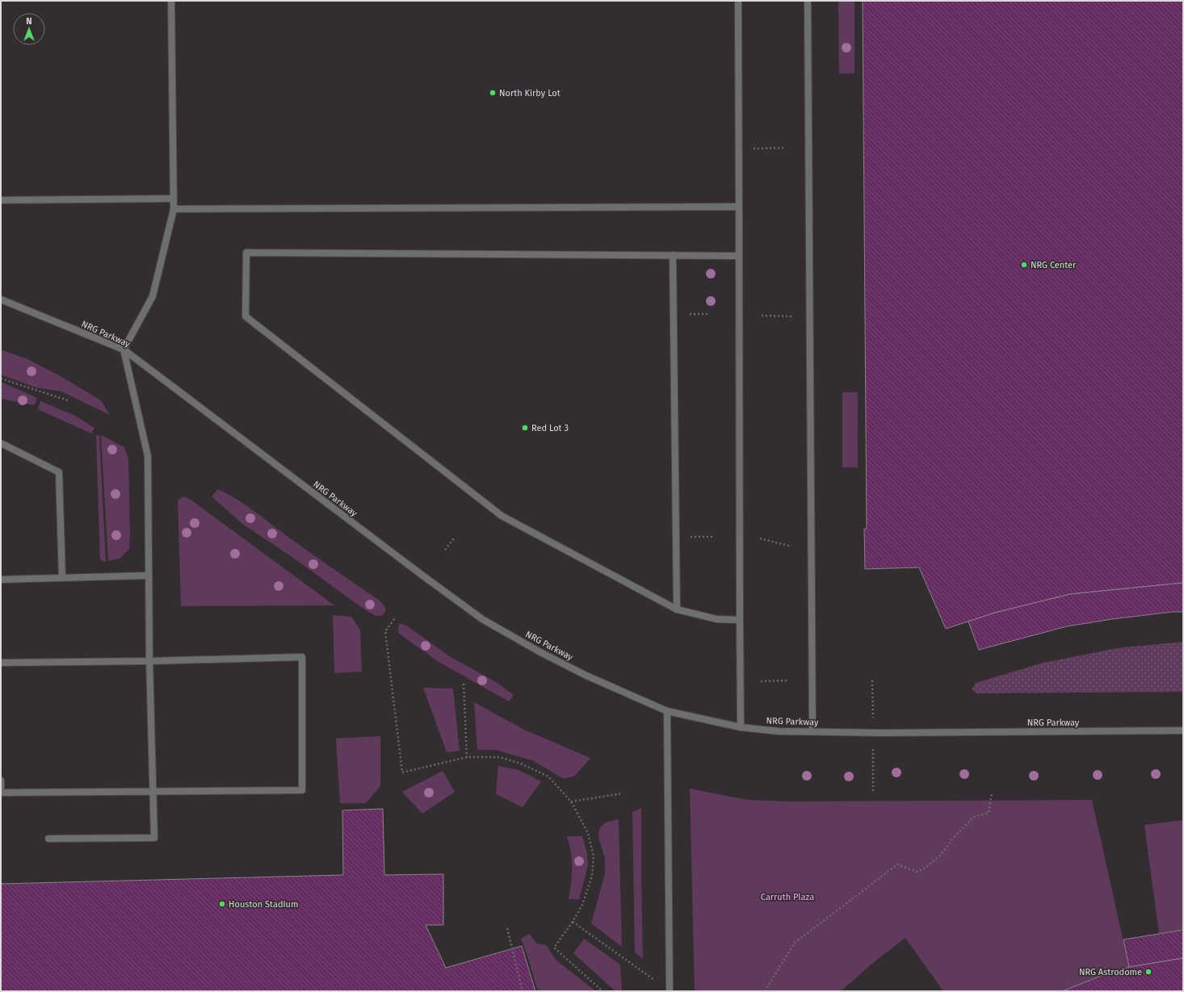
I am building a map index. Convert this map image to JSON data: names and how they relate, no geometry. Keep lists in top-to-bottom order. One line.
{"streets":{"lane":["NRG Parkway"]},"parks":["Carruth Plaza"],"places":["North Kirby Lot","NRG Center","Red Lot 3","Houston Stadium","NRG Astrodome"],"north":"top"}
